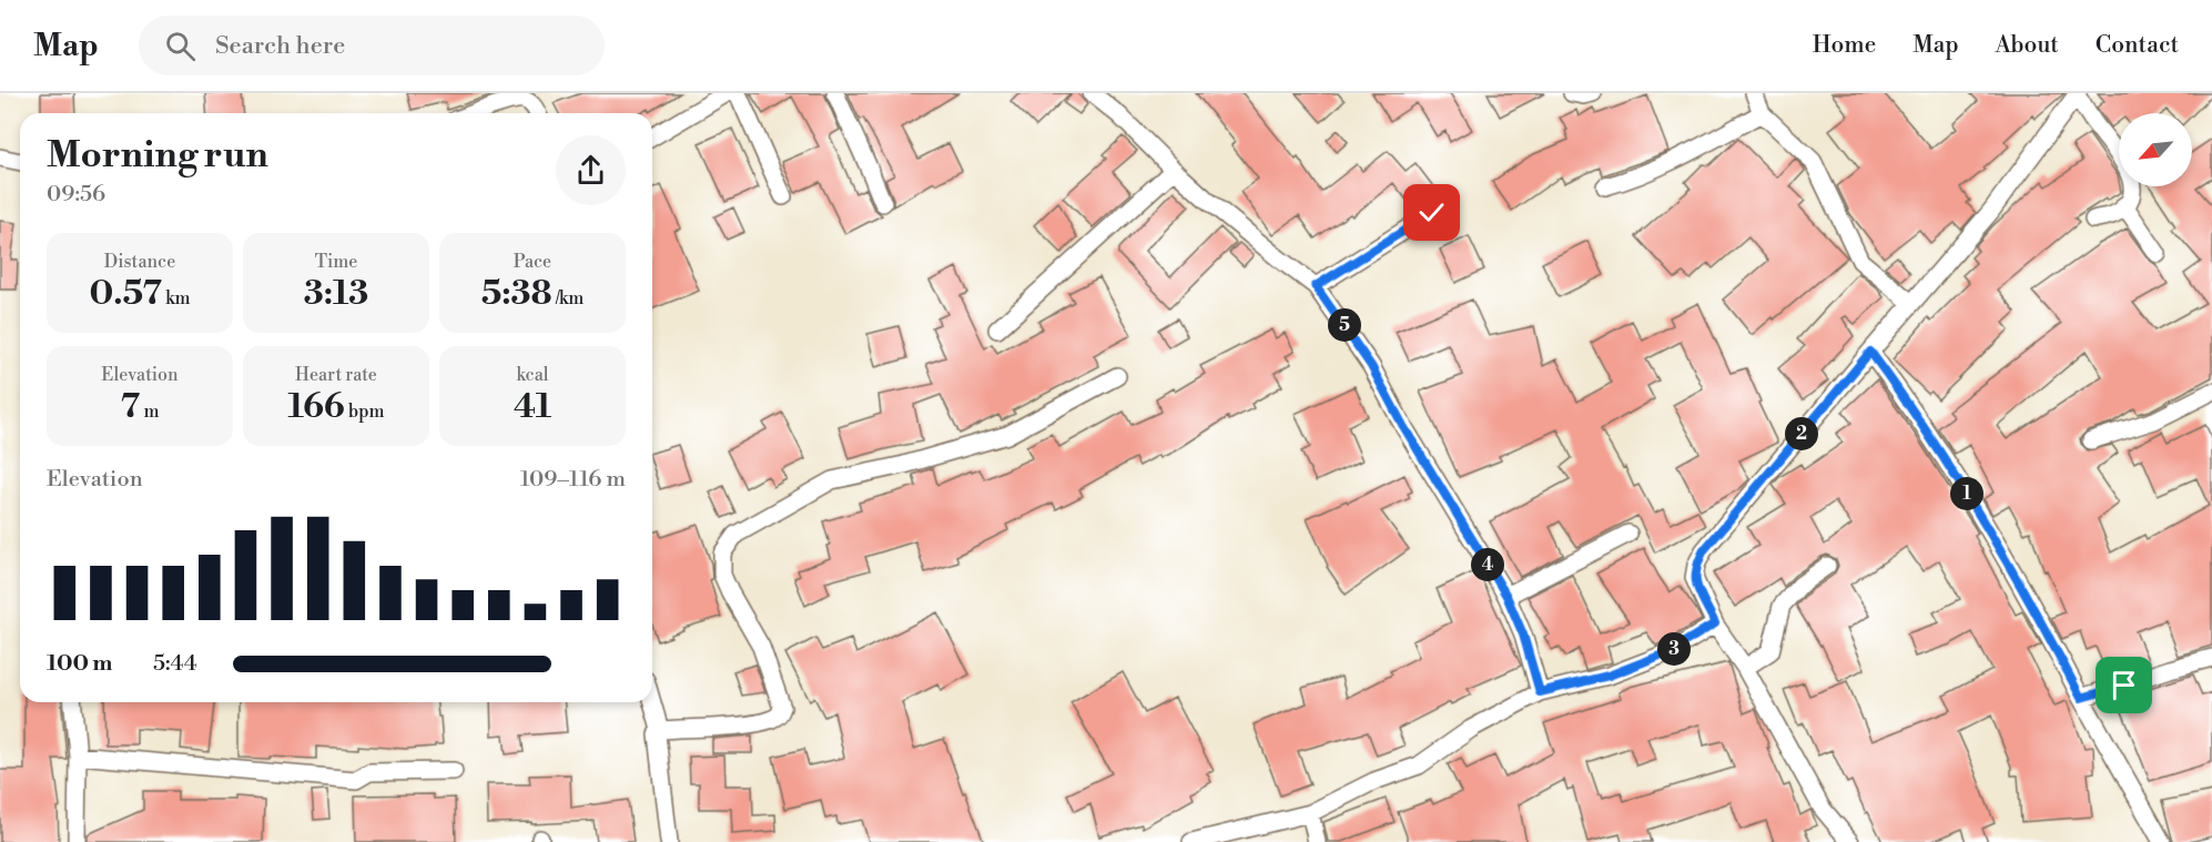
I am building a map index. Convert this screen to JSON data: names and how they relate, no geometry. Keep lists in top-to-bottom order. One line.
{"north":"bottom left","page":{"header":"Map","search":"Search here","nav":["Home","Map","About","Contact"],"heading":["Morning run","09:56"],"stats":[["Distance","0.57 km"],["Time","3:13"],["Pace","5:38 /km"],["Elevation","7 m"],["Heart rate","166 bpm"],["kcal","41"]],"pins":["5","2","1","4","3"],"chart":["Elevation","109–116 m"],"list":[{"name":"100 m","note":"5:44"}]}}
